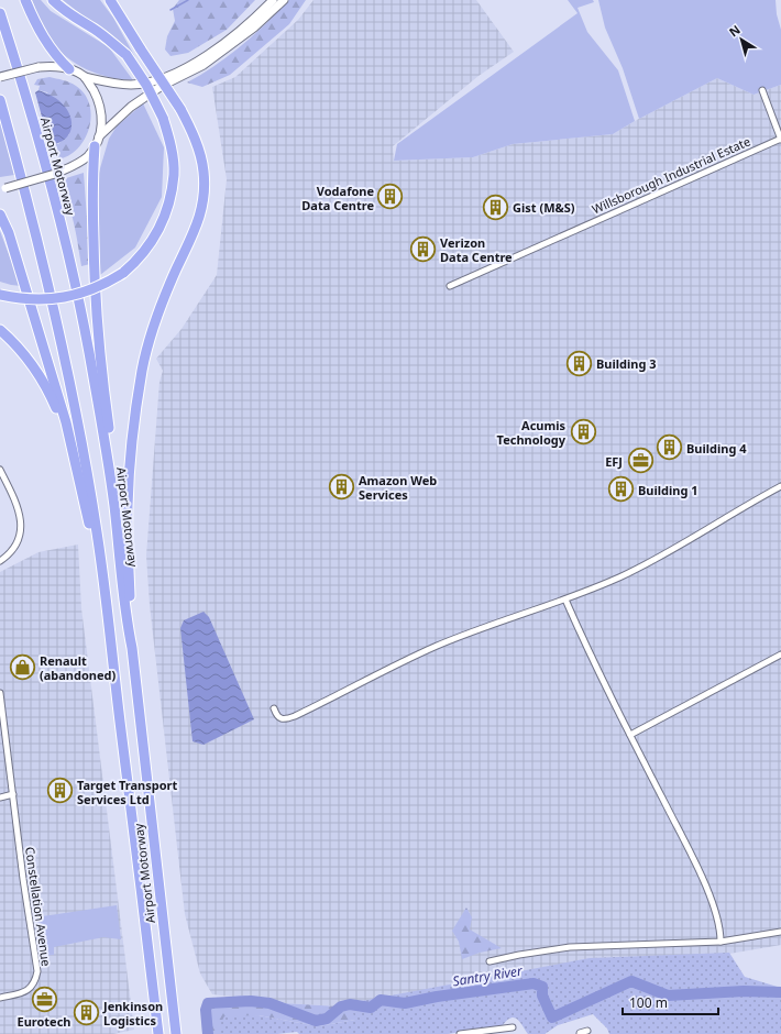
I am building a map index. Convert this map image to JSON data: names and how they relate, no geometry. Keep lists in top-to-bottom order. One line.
{"streets":{"highway":["Airport Motorway"],"street":["Willsborough Industrial Estate","Constellation Avenue"]},"water":["Santry River"],"places":{"building":["Vodafone Data Centre","Gist (M&S)","Verizon Data Centre","Building 3","Acumis Technology","Building 4","Amazon Web Services","Building 1","Target Transport Services Ltd","Jenkinson Logistics"],"office":["EFJ","Eurotech"],"shop":["Renault (abandoned)"]},"scale_bar":"100 m","north":"top left"}
